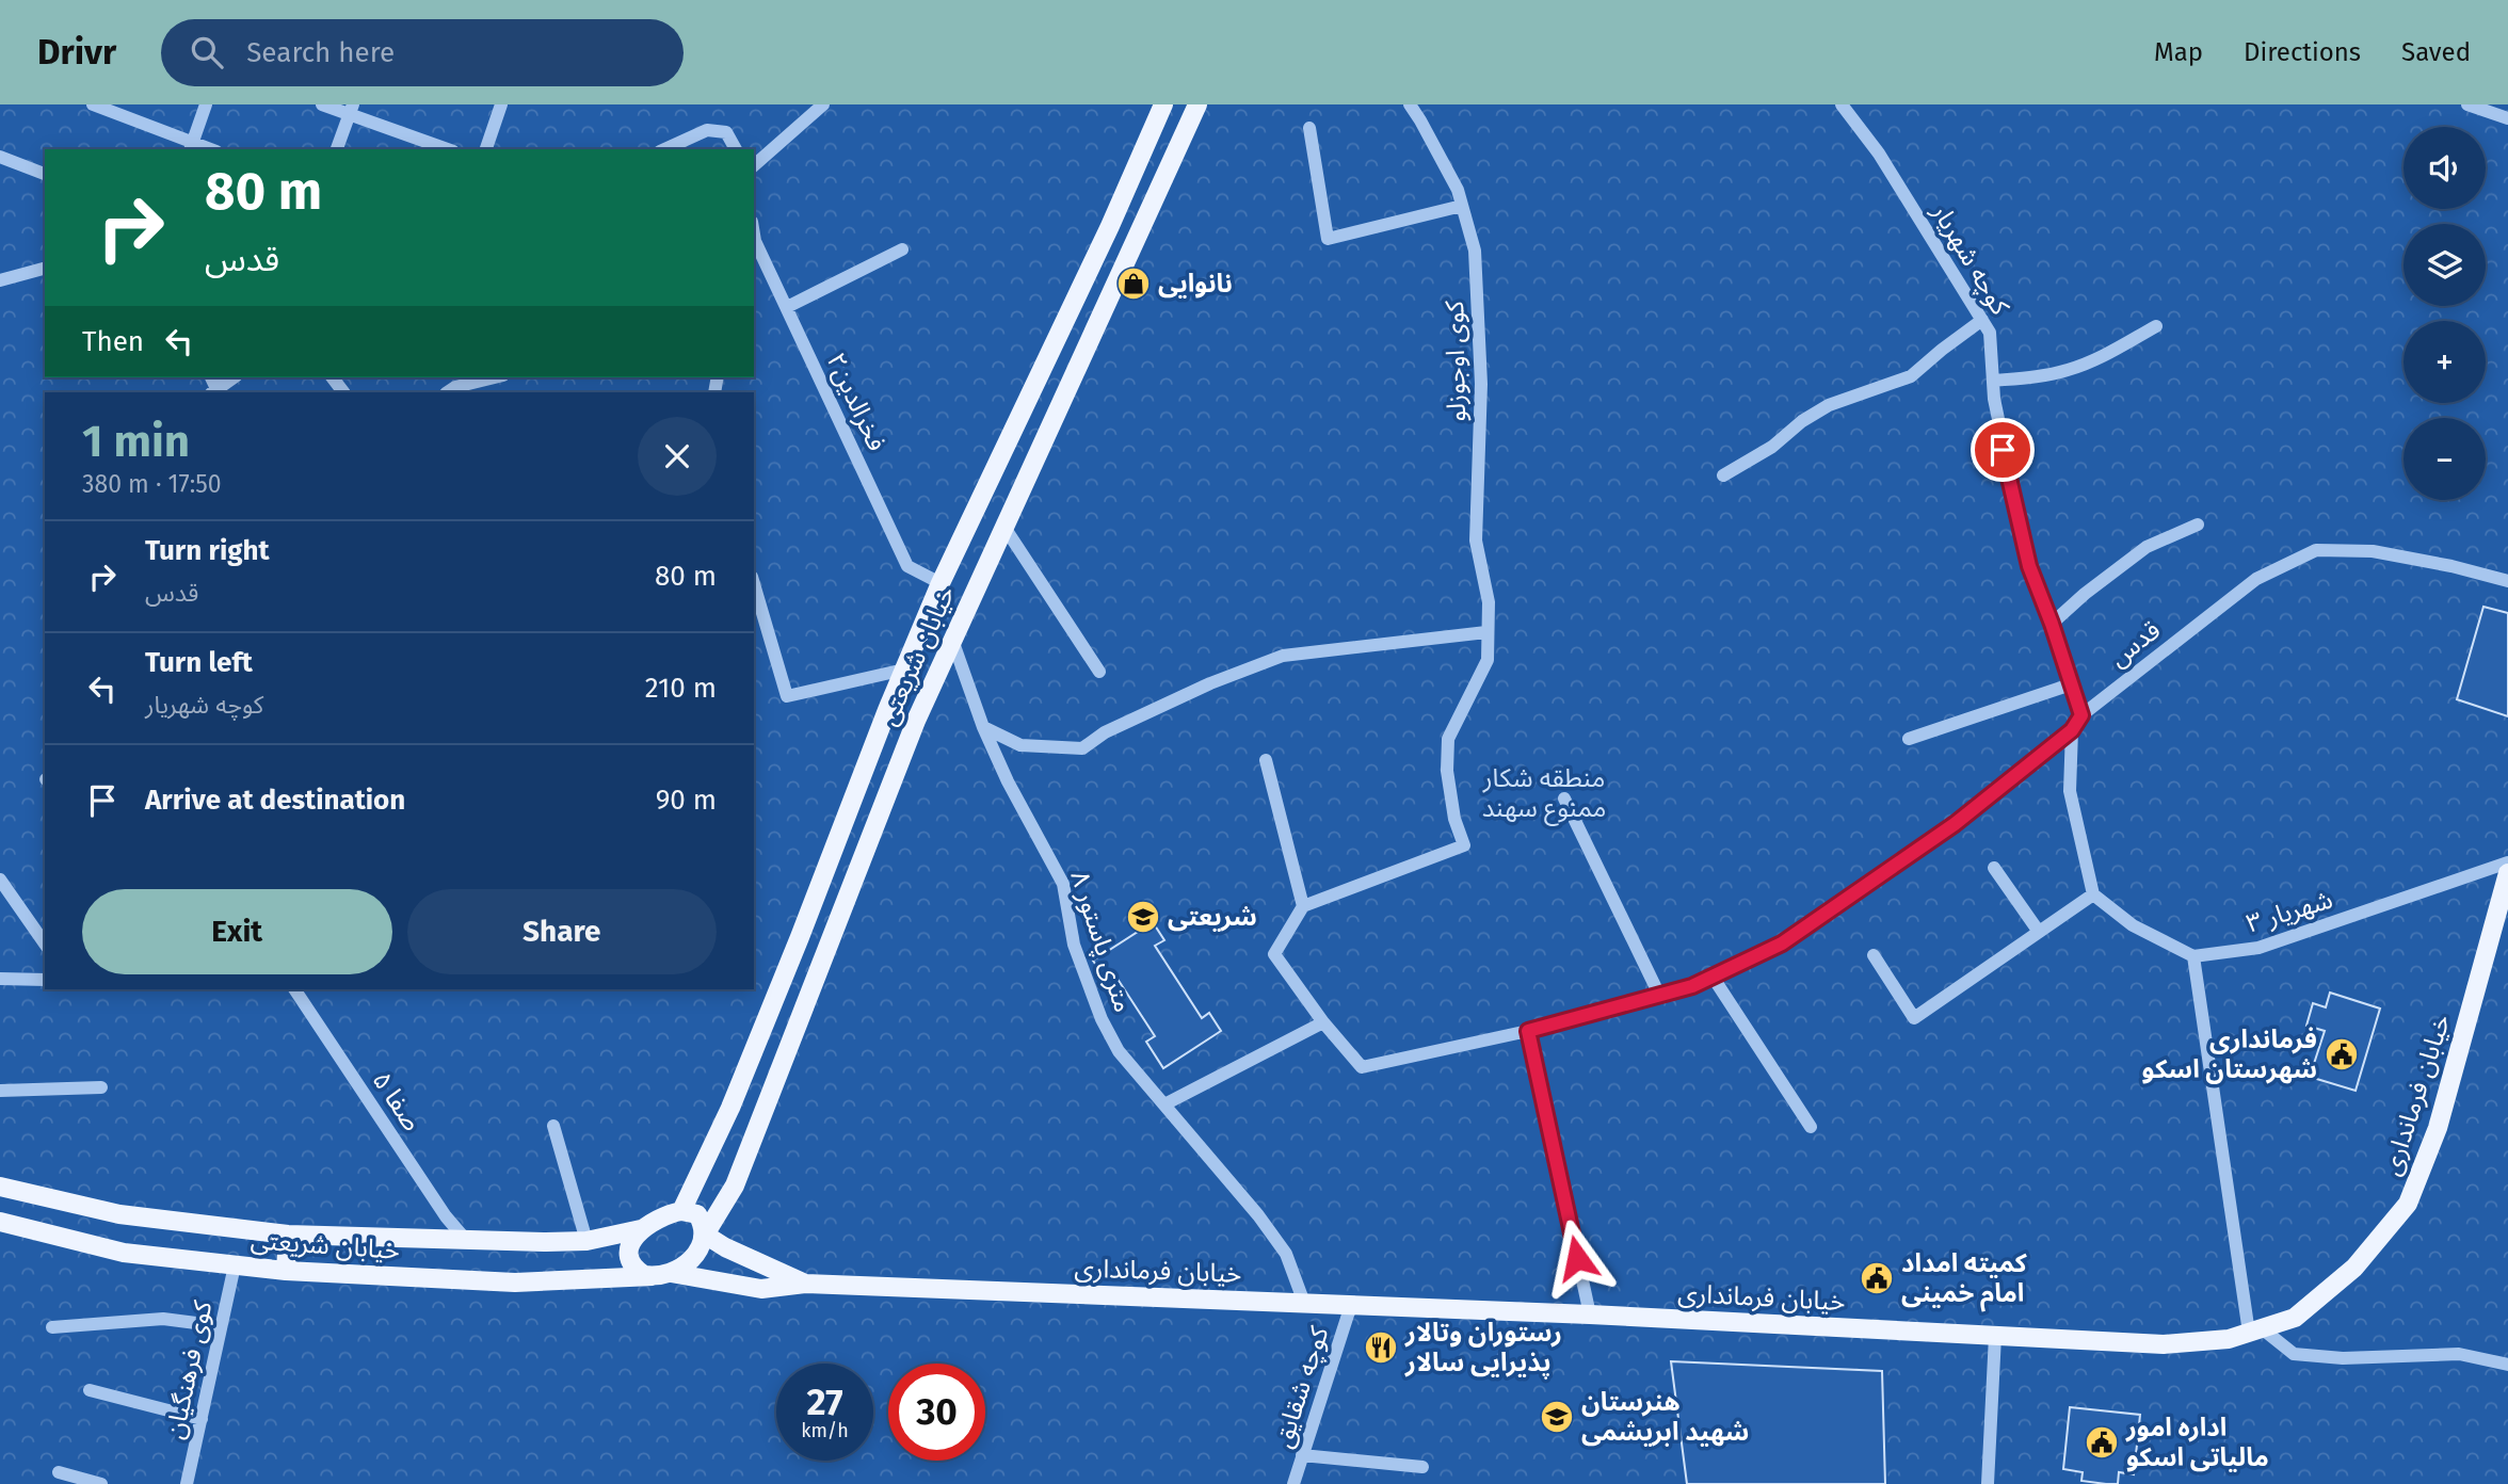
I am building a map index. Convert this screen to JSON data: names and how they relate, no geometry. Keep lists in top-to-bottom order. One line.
{"streets":{"main road":["خیابان شریعتی","خیابان فرمانداری"],"street":["کوچه شهریار","کوی اوجوزلو","فخرالدین۲","قدس","شهریار ۳","۸ متری پاستور","صفا ۵","کوی فرهنگیان","کوچه شقایق"]},"crossings":[["کوچه شهریار","قدس"],["فخرالدین۲","خیابان شریعتی"],["خیابان شریعتی","۸ متری پاستور"],["خیابان شریعتی","خیابان فرمانداری"],["خیابان شریعتی","صفا ۵"],["خیابان شریعتی","کوی فرهنگیان"],["۸ متری پاستور","خیابان فرمانداری"],["خیابان فرمانداری","کوچه شقایق"]],"parks":["منطقه شکار ممنوع سهند"],"places":{"shop":["نانوایی"],"school or university":["شریعتی","هنرستان شهید ابریشمی"],"public building":["فرمانداری شهرستان اسکو","کمیته امداد امام خمینی","اداره امور مالیاتی اسکو"],"restaurant":["رستوران وتالار پذیرایی سالار"]},"page":{"header":"Drivr","search":"Search here","nav":["Map","Directions","Saved"],"map_buttons":["+","−"],"turn":["80 m","قدس"],"then":"Then","heading":["1 min","380 m · 17:50"],"list":[{"name":"Turn right","note":"قدس","value":"80 m"},{"name":"Turn left","note":"کوچه شهریار","value":"210 m"},{"name":"Arrive at destination","value":"90 m"}],"buttons":["Exit","Share"],"speed":"27 km/h","limit":"30"}}
